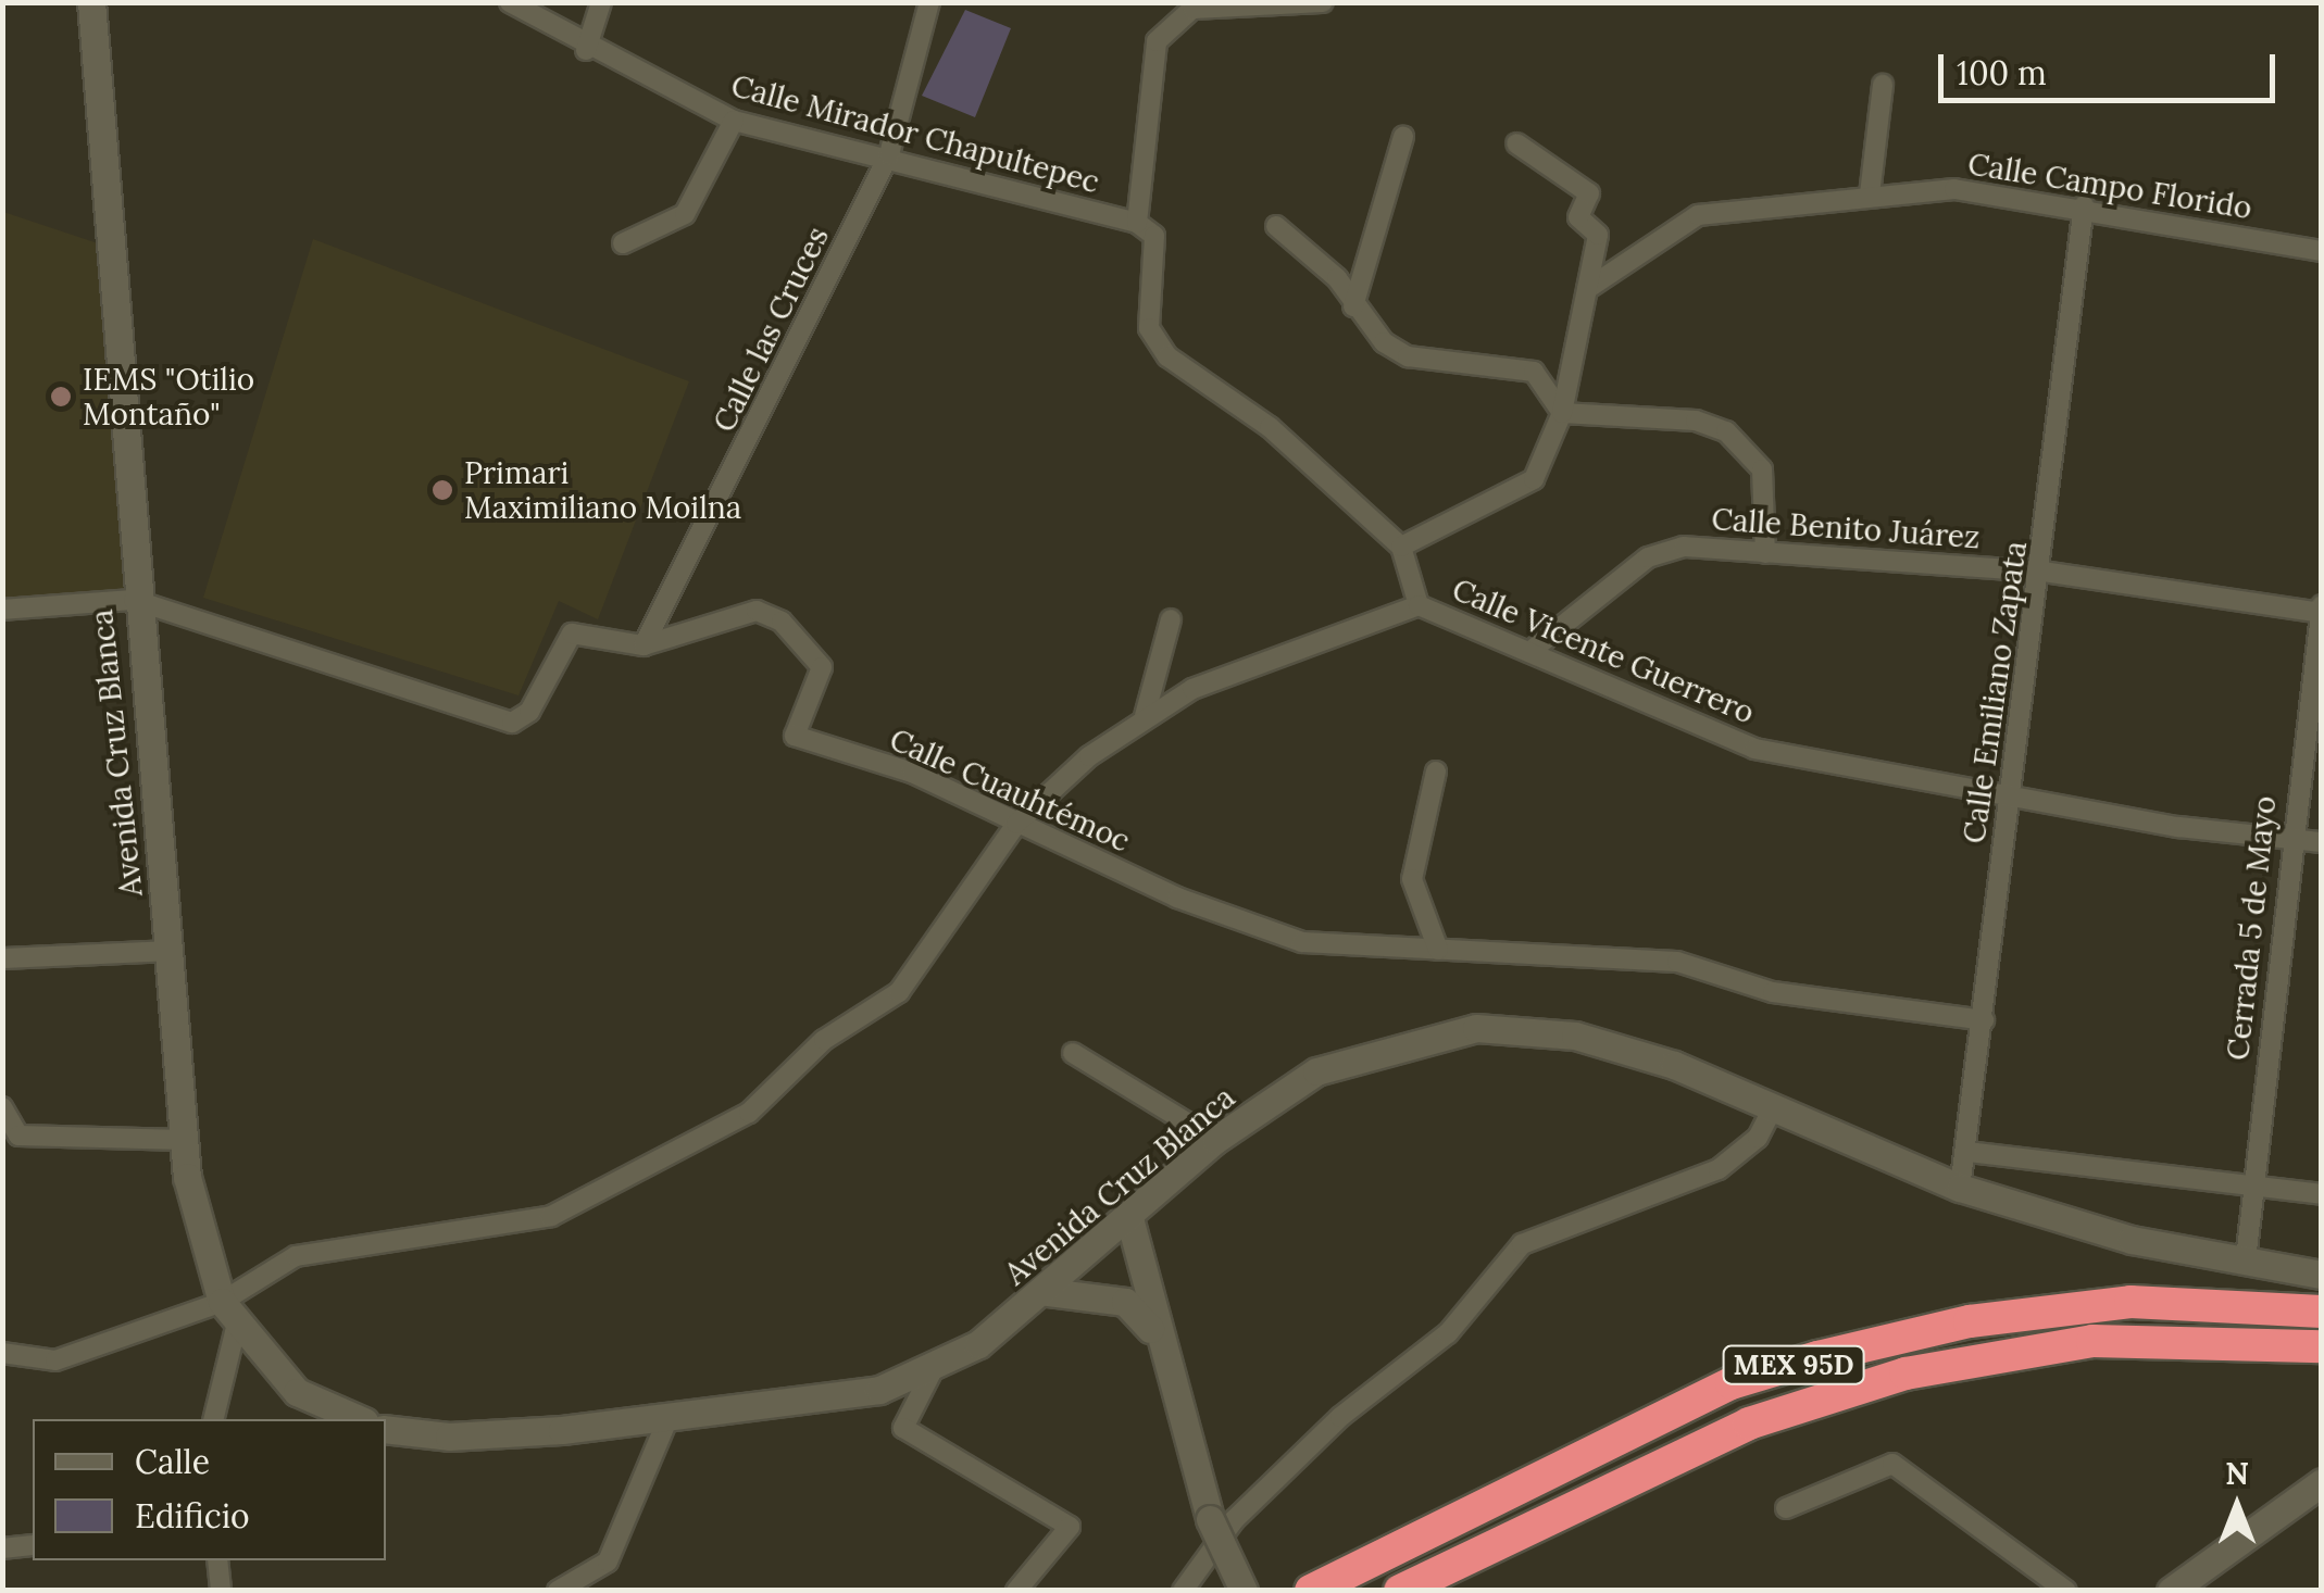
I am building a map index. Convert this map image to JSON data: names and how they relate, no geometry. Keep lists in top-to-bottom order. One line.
{"streets":{"highway":["MEX 95D"],"main road":["Avenida Cruz Blanca"],"street":["Calle Mirador Chapultepec","Calle Campo Florido","Calle las Cruces","Calle Benito Juárez","Calle Vicente Guerrero","Calle Emiliano Zapata","Calle Cuauhtémoc","Cerrada 5 de Mayo"]},"crossings":[["Calle Mirador Chapultepec","Calle las Cruces"],["Calle Campo Florido","Calle Emiliano Zapata"],["Calle las Cruces","Calle Cuauhtémoc"],["Calle Benito Juárez","Calle Vicente Guerrero"],["Calle Benito Juárez","Calle Emiliano Zapata"],["Calle Benito Juárez","Cerrada 5 de Mayo"],["Calle Vicente Guerrero","Calle Emiliano Zapata"],["Calle Vicente Guerrero","Avenida Cruz Blanca"],["Calle Vicente Guerrero","Calle Cuauhtémoc"],["Calle Vicente Guerrero","Cerrada 5 de Mayo"],["Calle Emiliano Zapata","Avenida Cruz Blanca"],["Calle Emiliano Zapata","Calle Cuauhtémoc"],["Avenida Cruz Blanca","Cerrada 5 de Mayo"]],"places":["IEMS \"Otilio Montaño\"","Primari Maximiliano Moilna"],"legend":["Calle","Edificio"],"scale_bar":"100 m","north":"top"}
